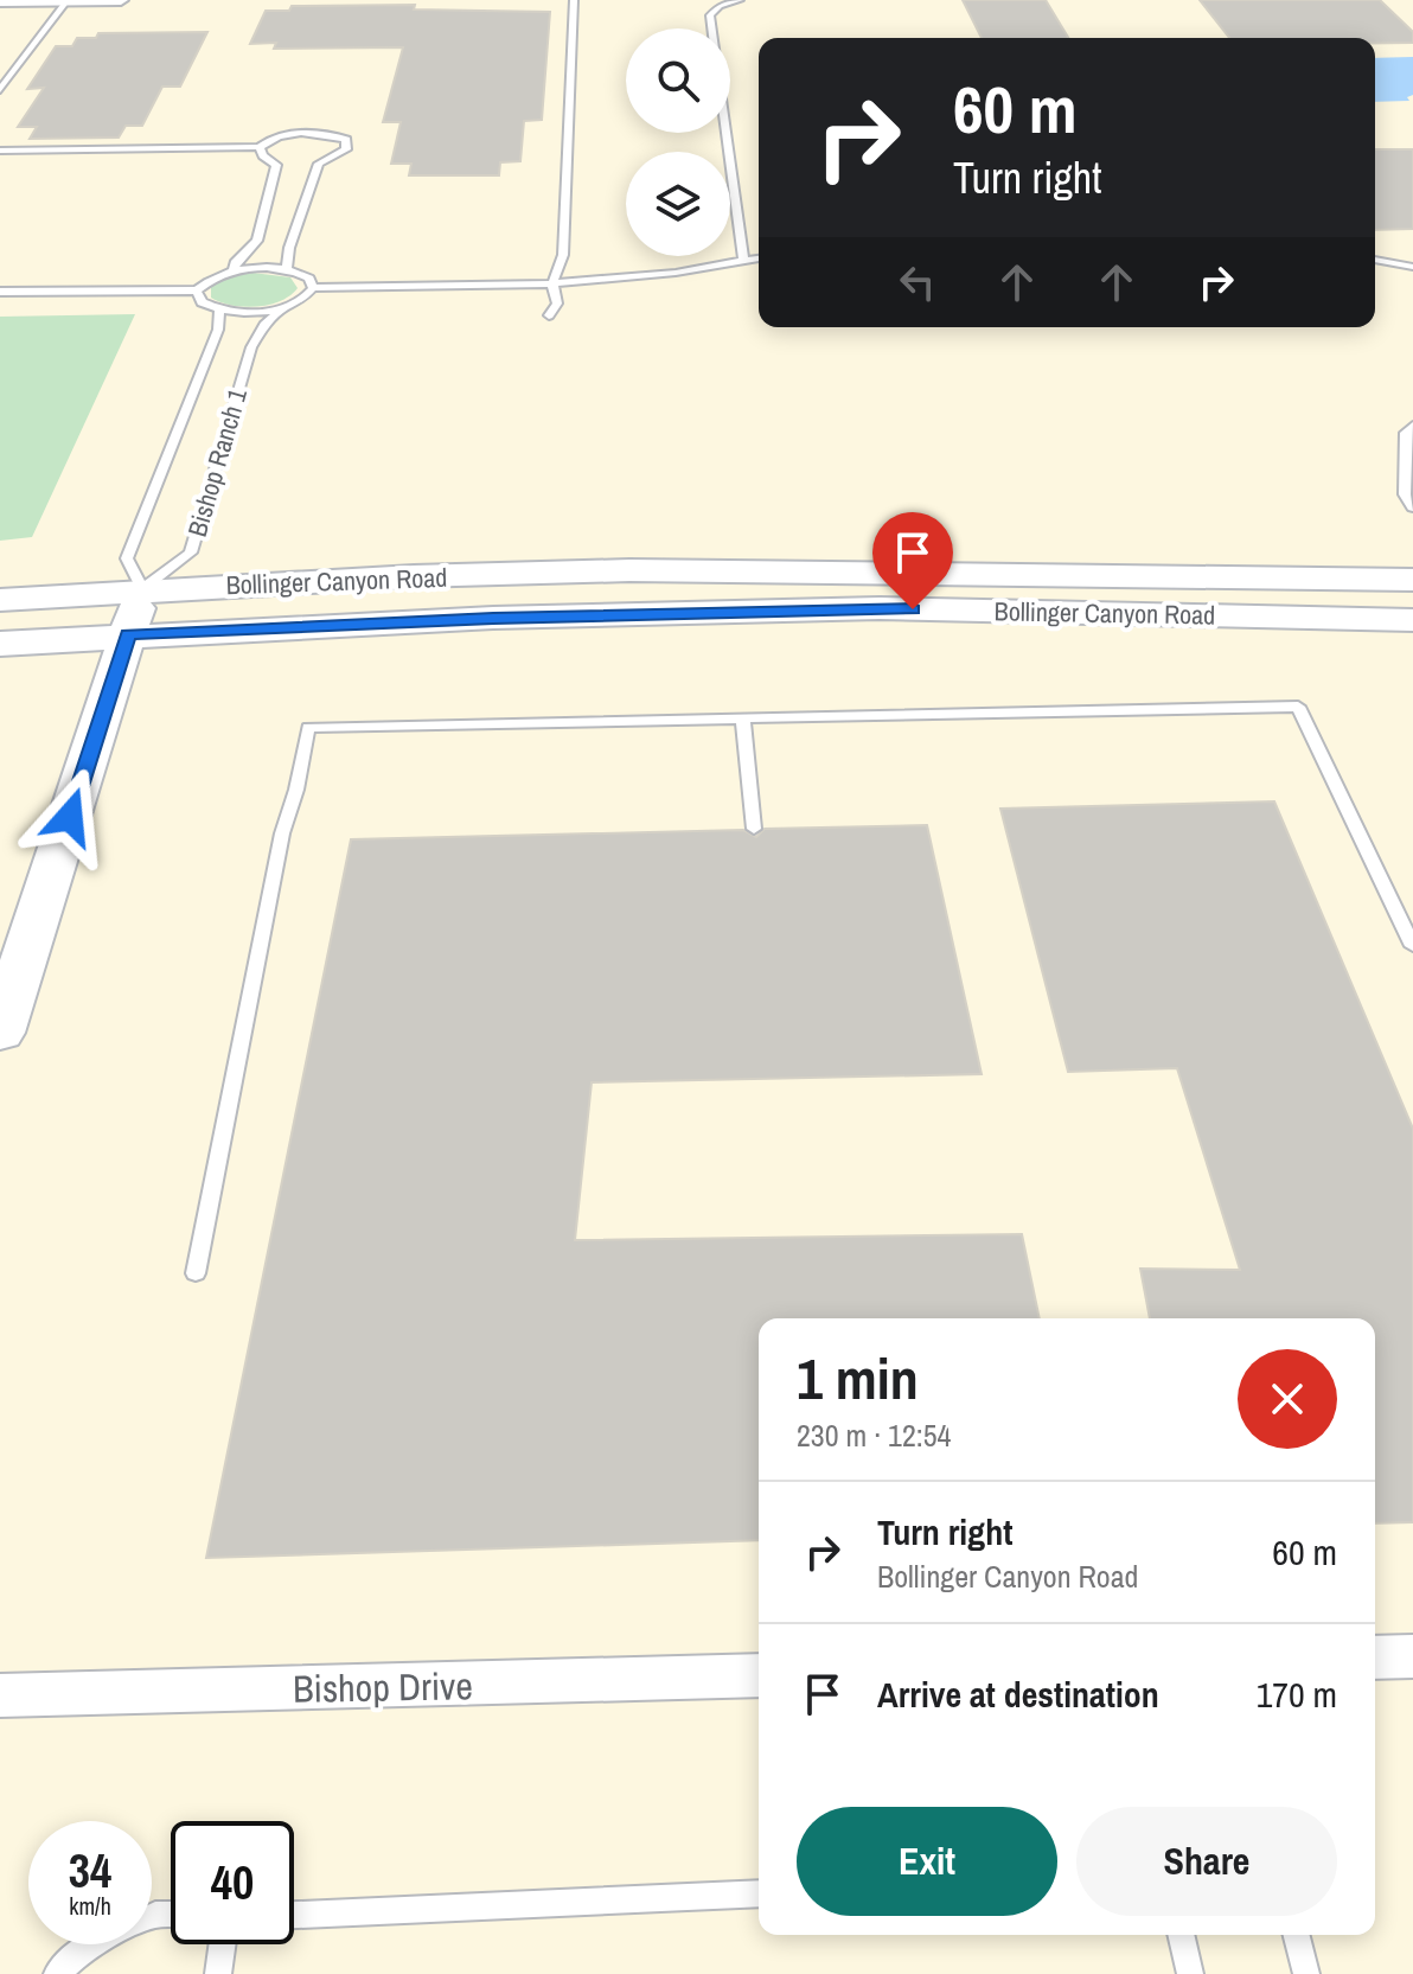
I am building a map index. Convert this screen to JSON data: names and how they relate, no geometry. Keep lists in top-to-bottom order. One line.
{"streets":{"main road":["Bollinger Canyon Road"],"street":["Bishop Drive"],"lane":["Bishop Ranch 1"]},"crossings":[["Bishop Ranch 1","Bollinger Canyon Road"]],"page":{"turn":["60 m","Turn right"],"heading":["1 min","230 m · 12:54"],"list":[{"name":"Turn right","note":"Bollinger Canyon Road","value":"60 m"},{"name":"Arrive at destination","value":"170 m"}],"buttons":["Exit","Share"],"speed":"34 km/h","limit":"40"}}
